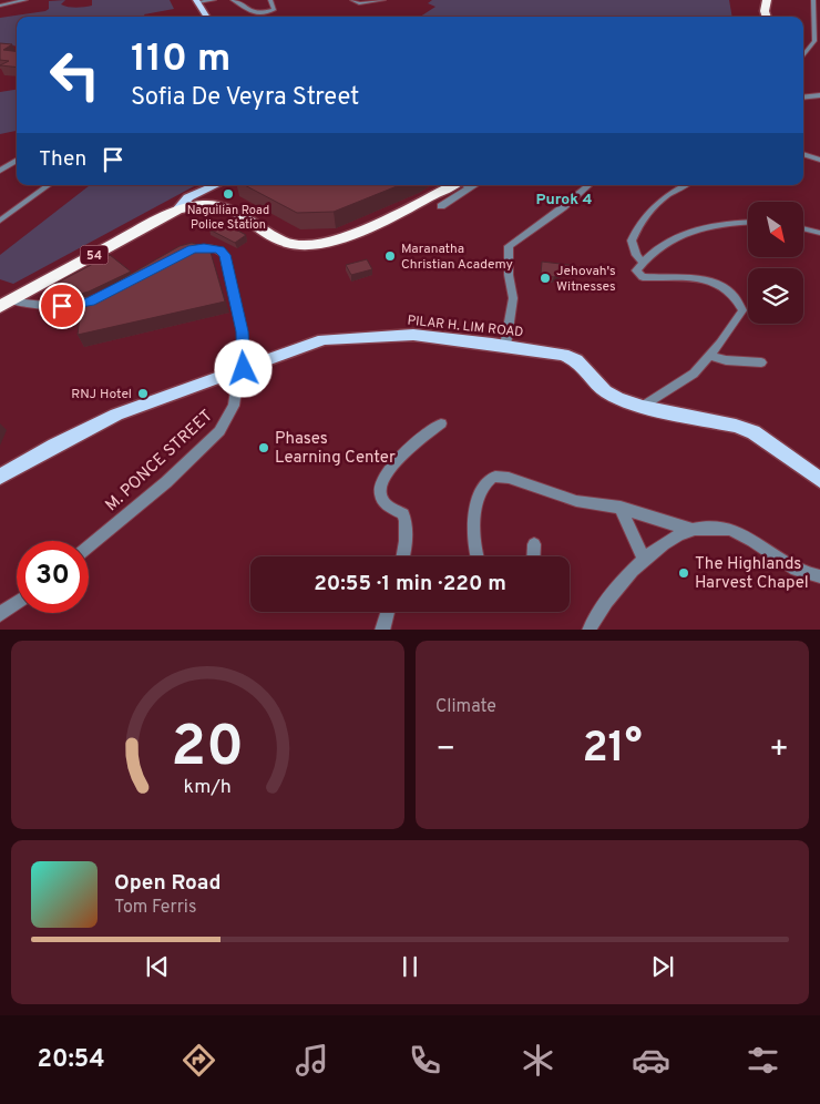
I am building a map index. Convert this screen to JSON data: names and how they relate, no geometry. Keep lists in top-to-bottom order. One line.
{"streets":{"highway":["54"],"main road":["PILAR H. LIM ROAD"],"street":["M. PONCE STREET"]},"crossings":[["PILAR H. LIM ROAD","M. PONCE STREET"]],"districts":["Purok 4"],"places":["Naguilian Road Police Station","Maranatha Christian Academy","Jehovah's Witnesses","RNJ Hotel","Phases Learning Center","The Highlands Harvest Chapel"],"north":"bottom right","page":{"turn":["110 m","Sofia De Veyra Street"],"then":"Then","limit":"30","trip":"20:55 · 1 min · 220 m","tile":"Climate","heat":["−","21°","+"],"song":["Open Road","Tom Ferris"],"tabs":"20:54","gauge":["20","km/h"]}}
